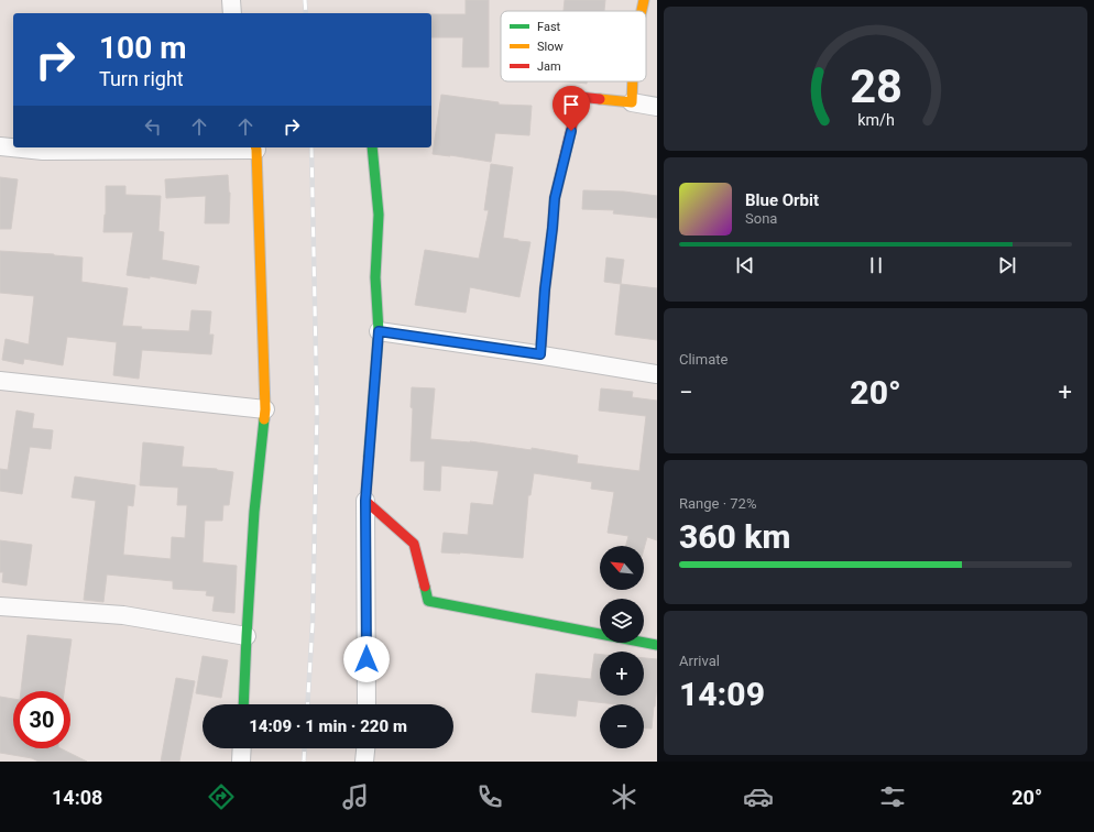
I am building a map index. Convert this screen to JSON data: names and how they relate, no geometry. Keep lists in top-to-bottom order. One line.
{"legend":["Fast","Slow","Jam"],"north":"top left","page":{"turn":["100 m","Turn right"],"song":["Blue Orbit","Sona"],"tile":["Climate",["Range · 72%","360 km"],["Arrival","14:09"]],"heat":["−","20°","+"],"map_buttons":["+","−"],"limit":"30","trip":"14:09 · 1 min · 220 m","tabs":["14:08","20°"],"gauge":["28","km/h"]}}
